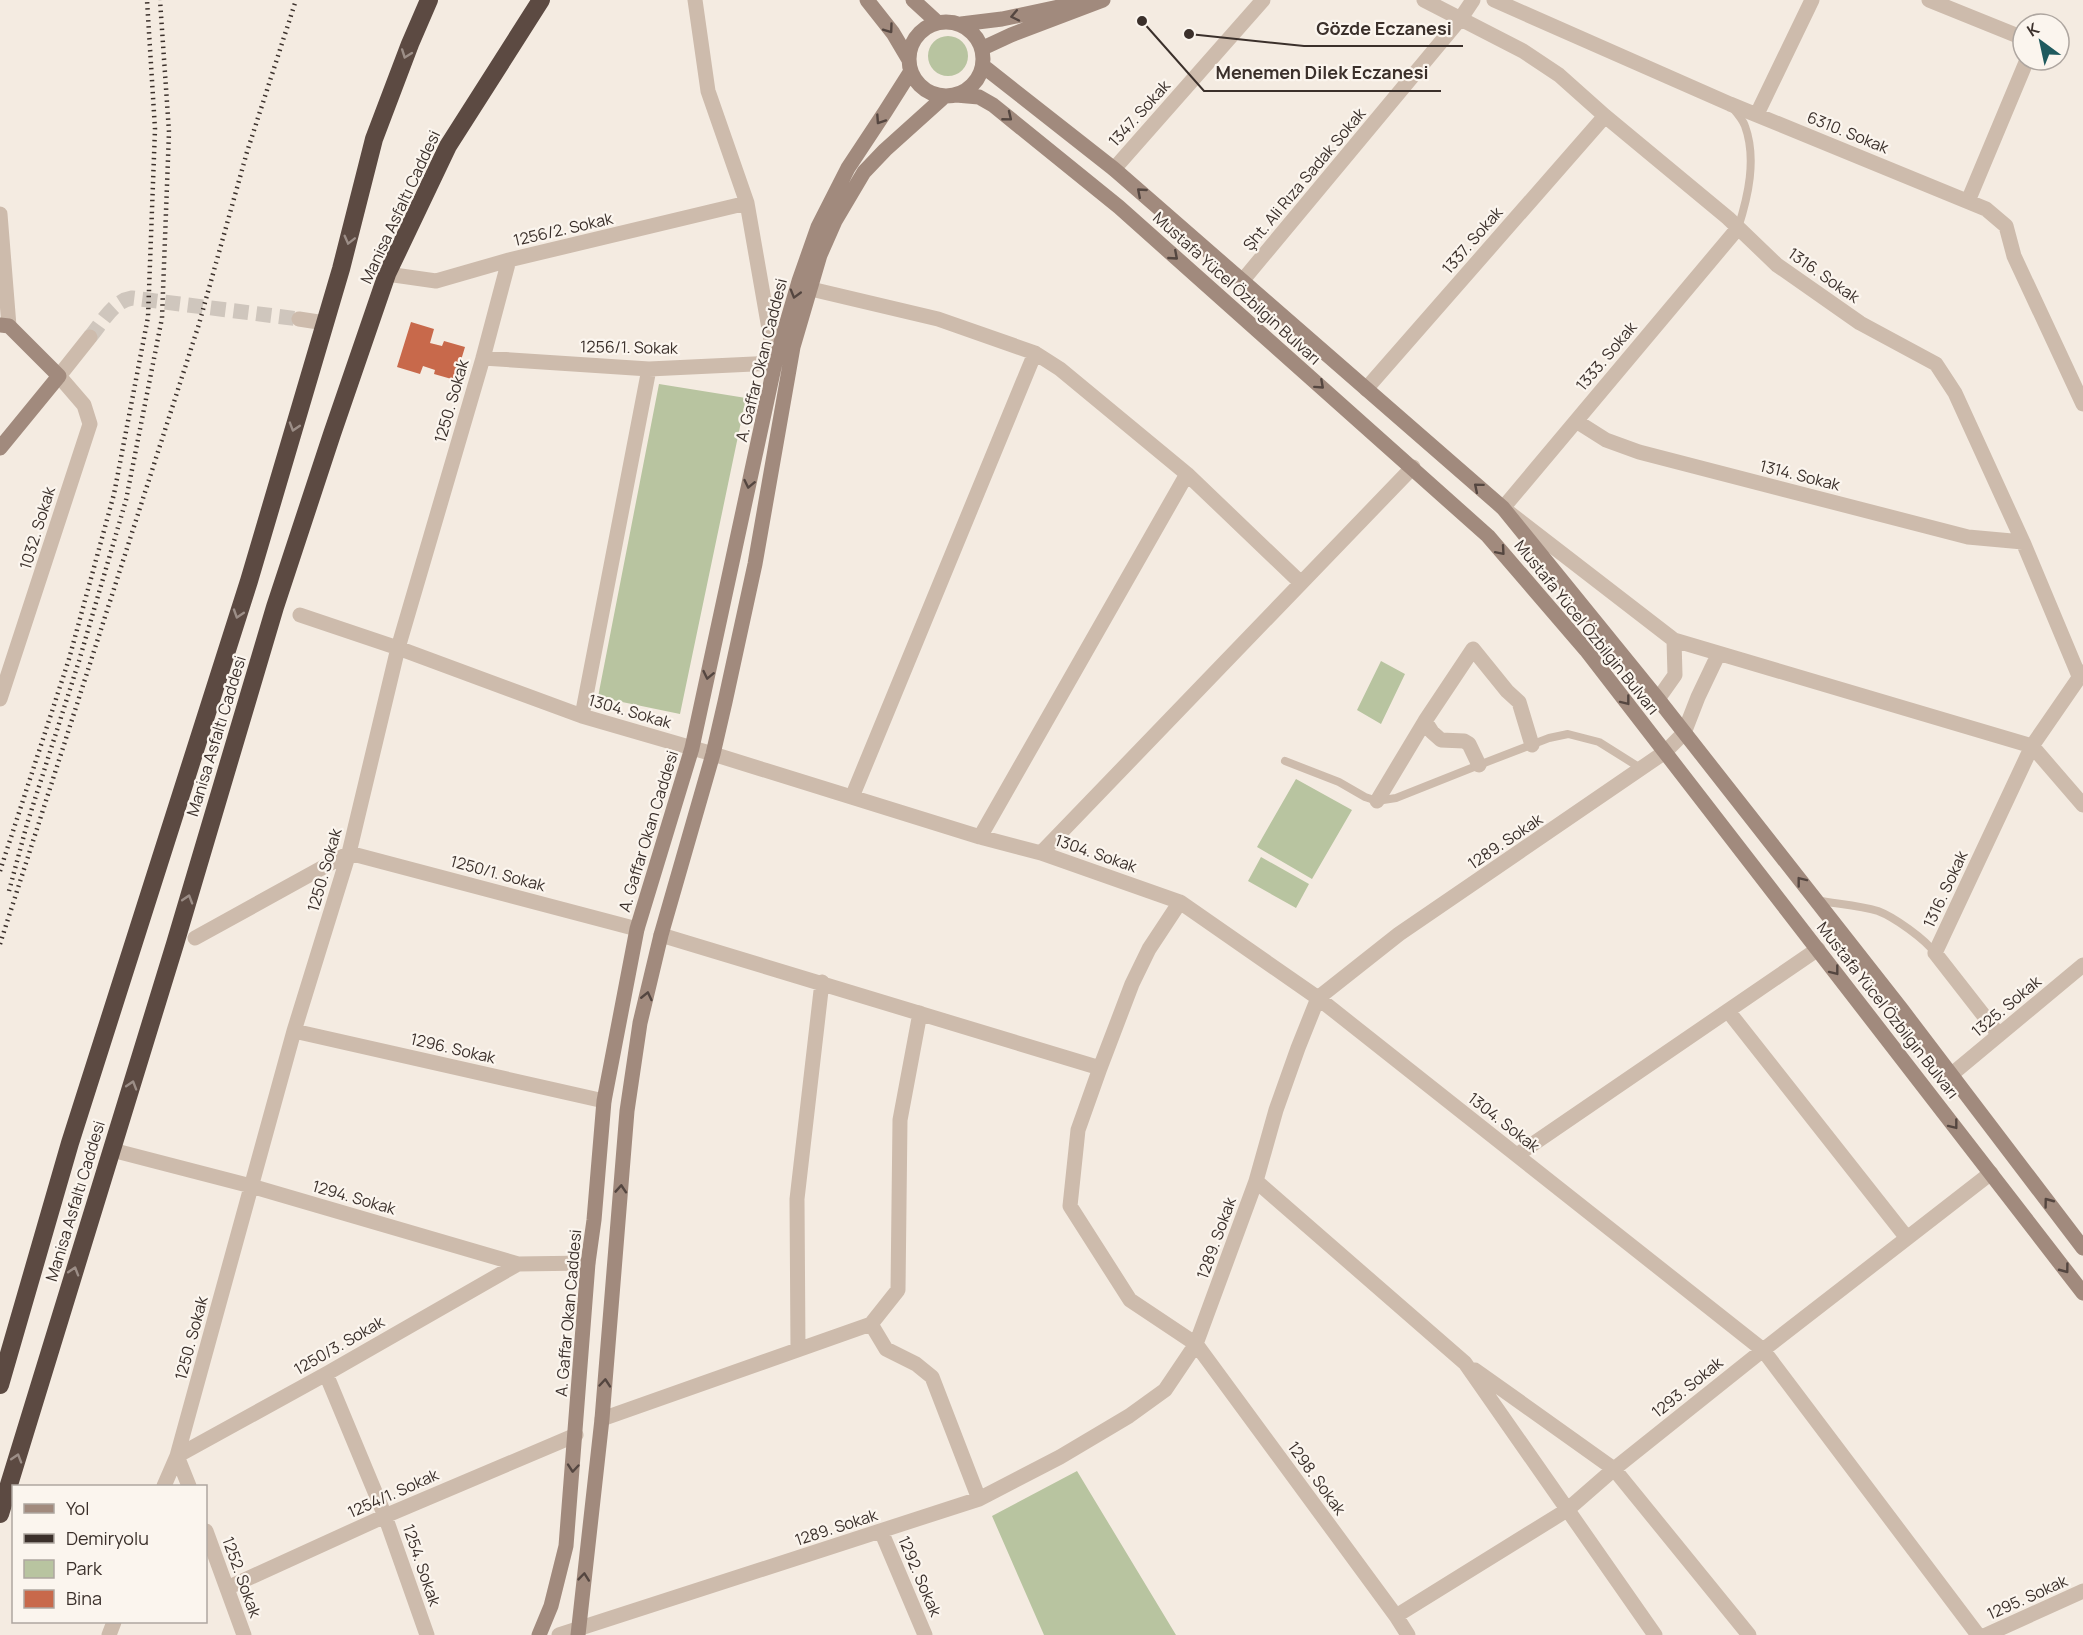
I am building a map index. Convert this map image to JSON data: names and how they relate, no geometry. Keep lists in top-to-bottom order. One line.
{"streets":{"highway":["Manisa Asfaltı Caddesi"],"street":["1347. Sokak","6310. Sokak","Şht. Ali Rıza Sadak Sokak","1256/2. Sokak","1337. Sokak","1316. Sokak","Mustafa Yücel Özbilgin Bulvarı","1256/1. Sokak","1333. Sokak","A. Gaffar Okan Caddesi","1250. Sokak","1314. Sokak","1032. Sokak","1304. Sokak","1289. Sokak","1250/1. Sokak","1325. Sokak","1296. Sokak","1294. Sokak","1250/3. Sokak","1293. Sokak","1298. Sokak","1254/1. Sokak","1254. Sokak","1292. Sokak","1252. Sokak","1295. Sokak"]},"crossings":[["1347. Sokak","Mustafa Yücel Özbilgin Bulvarı"],["Şht. Ali Rıza Sadak Sokak","1316. Sokak"],["Şht. Ali Rıza Sadak Sokak","Mustafa Yücel Özbilgin Bulvarı"],["Manisa Asfaltı Caddesi","1256/2. Sokak"],["Manisa Asfaltı Caddesi","1294. Sokak"],["1256/2. Sokak","1250. Sokak"],["1337. Sokak","1316. Sokak"],["1337. Sokak","Mustafa Yücel Özbilgin Bulvarı"],["1316. Sokak","1333. Sokak"],["1316. Sokak","1314. Sokak"],["1316. Sokak","1325. Sokak"],["Mustafa Yücel Özbilgin Bulvarı","1333. Sokak"],["Mustafa Yücel Özbilgin Bulvarı","A. Gaffar Okan Caddesi"],["Mustafa Yücel Özbilgin Bulvarı","1289. Sokak"],["Mustafa Yücel Özbilgin Bulvarı","1325. Sokak"],["Mustafa Yücel Özbilgin Bulvarı","1293. Sokak"],["1256/1. Sokak","A. Gaffar Okan Caddesi"],["1256/1. Sokak","1250. Sokak"],["1333. Sokak","1314. Sokak"],["A. Gaffar Okan Caddesi","1304. Sokak"],["A. Gaffar Okan Caddesi","1289. Sokak"],["A. Gaffar Okan Caddesi","1250/1. Sokak"],["A. Gaffar Okan Caddesi","1296. Sokak"],["A. Gaffar Okan Caddesi","1294. Sokak"],["A. Gaffar Okan Caddesi","1254/1. Sokak"],["1250. Sokak","1304. Sokak"],["1250. Sokak","1250/1. Sokak"],["1250. Sokak","1296. Sokak"],["1250. Sokak","1294. Sokak"],["1250. Sokak","1250/3. Sokak"],["1304. Sokak","1289. Sokak"],["1304. Sokak","1293. Sokak"],["1304. Sokak","1298. Sokak"],["1289. Sokak","1298. Sokak"],["1289. Sokak","1292. Sokak"],["1294. Sokak","1250/3. Sokak"],["1250/3. Sokak","1254. Sokak"],["1293. Sokak","1298. Sokak"],["1254/1. Sokak","1254. Sokak"],["1254/1. Sokak","1252. Sokak"]],"places":["Menemen Dilek Eczanesi","Gözde Eczanesi"],"legend":["Yol","Demiryolu","Park","Bina"],"north":"top left"}
